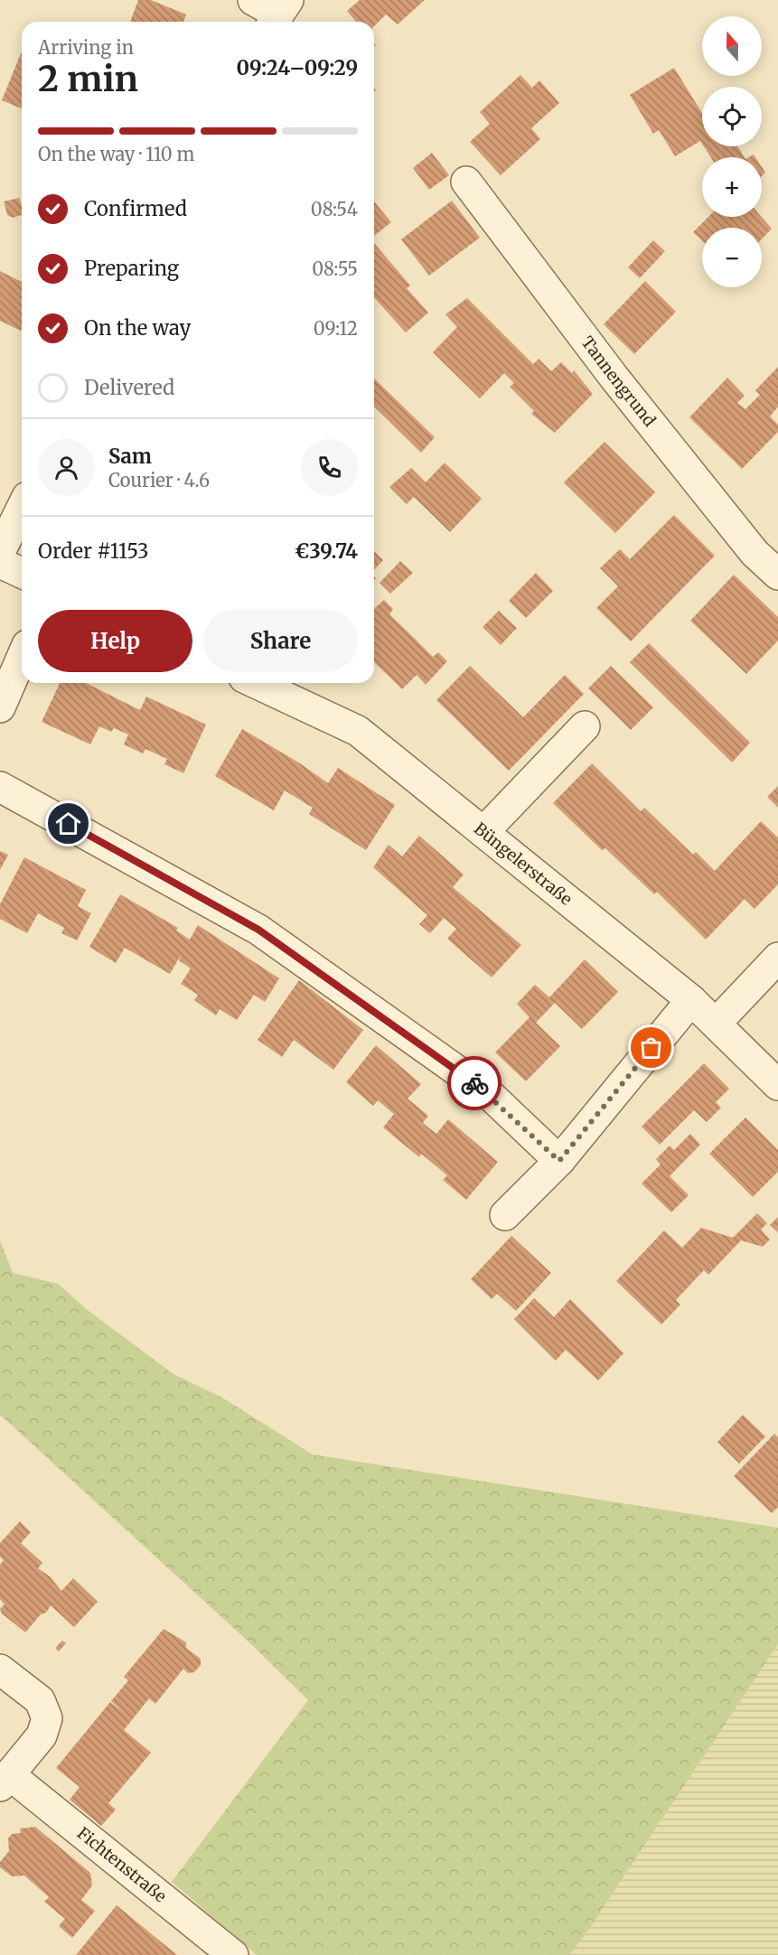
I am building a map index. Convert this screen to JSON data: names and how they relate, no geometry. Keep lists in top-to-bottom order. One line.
{"streets":{"street":["Tannengrund","Büngelerstraße","Fichtenstraße"]},"north":"top","page":{"map_buttons":["+","−"],"heading":["2 min","Arriving in","09:24–09:29"],"panel":["Sam","Courier · 4.6","Order #1153","€39.74"],"bar":"On the way · 110 m","list":[["Confirmed","08:54"],["Preparing","08:55"],["On the way","09:12"],"Delivered"],"buttons":["Help","Share"]}}
